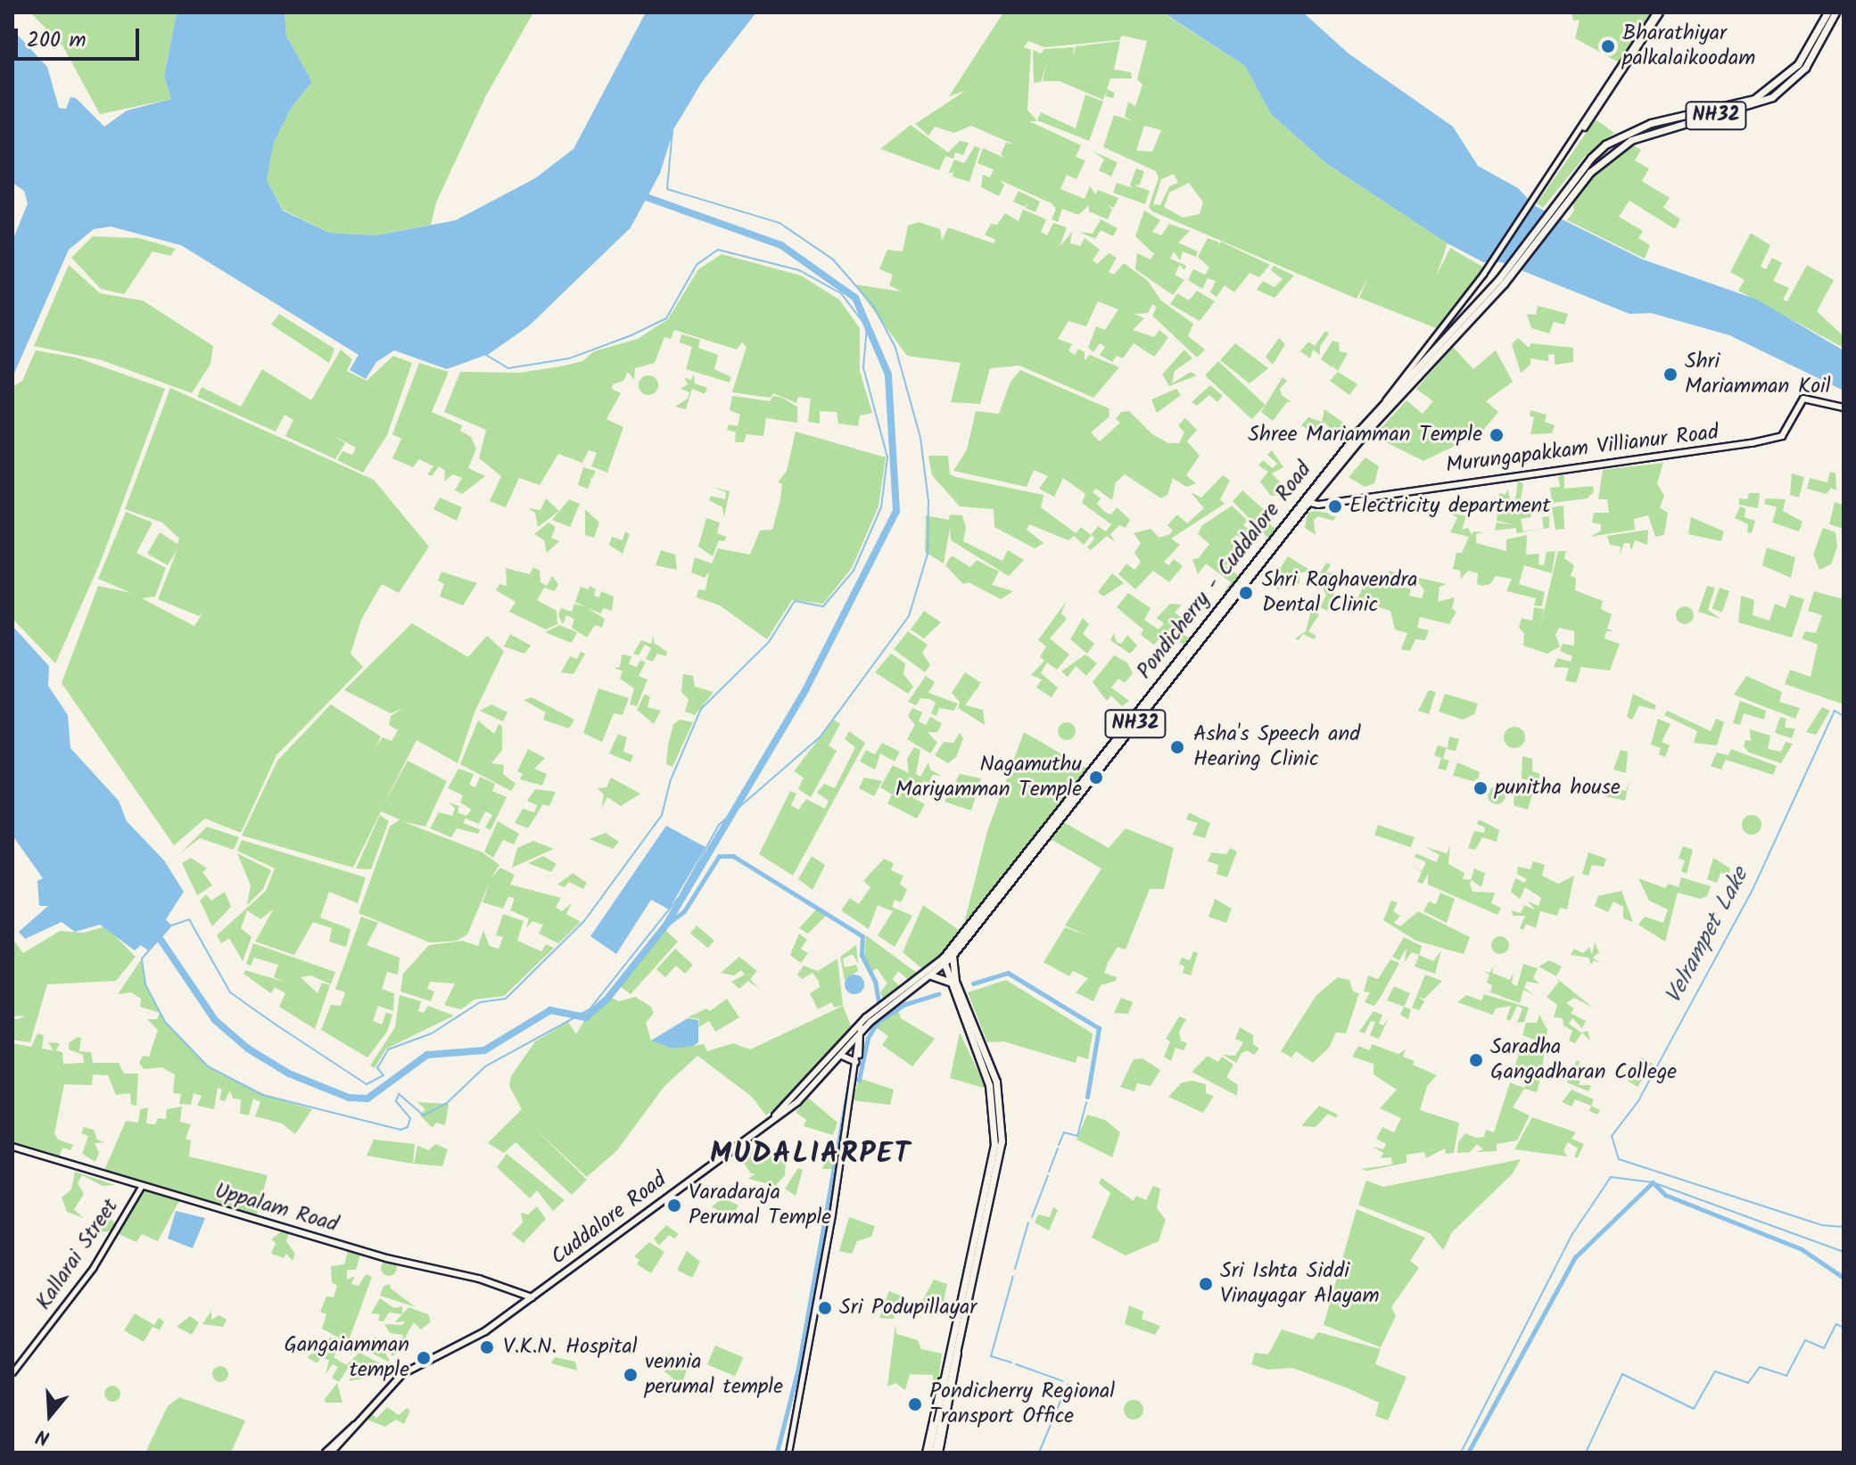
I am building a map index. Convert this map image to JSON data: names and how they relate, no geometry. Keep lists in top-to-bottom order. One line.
{"streets":{"highway":["NH32","Pondicherry - Cuddalore Road"],"main road":["Murungapakkam Villianur Road","Uppalam Road","Cuddalore Road"],"street":["Kallarai Street"]},"crossings":[["NH32","Pondicherry - Cuddalore Road"],["Murungapakkam Villianur Road","Pondicherry - Cuddalore Road"],["Pondicherry - Cuddalore Road","Cuddalore Road"],["Uppalam Road","Cuddalore Road"],["Uppalam Road","Kallarai Street"]],"districts":["MUDALIARPET"],"water":["Velrampet Lake"],"places":["Bharathiyar palkalaikoodam","Shri Mariamman Koil","Shree Mariamman Temple","Electricity department","Shri Raghavendra Dental Clinic","Asha's Speech and Hearing Clinic","Nagamuthu Mariyamman Temple","punitha house","Saradha Gangadharan College","Varadaraja Perumal Temple","Sri Ishta Siddi Vinayagar Alayam","Sri Podupillayar","V.K.N. Hospital","Gangaiamman temple","vennia perumal temple","Pondicherry Regional Transport Office"],"scale_bar":"200 m","north":"bottom"}
